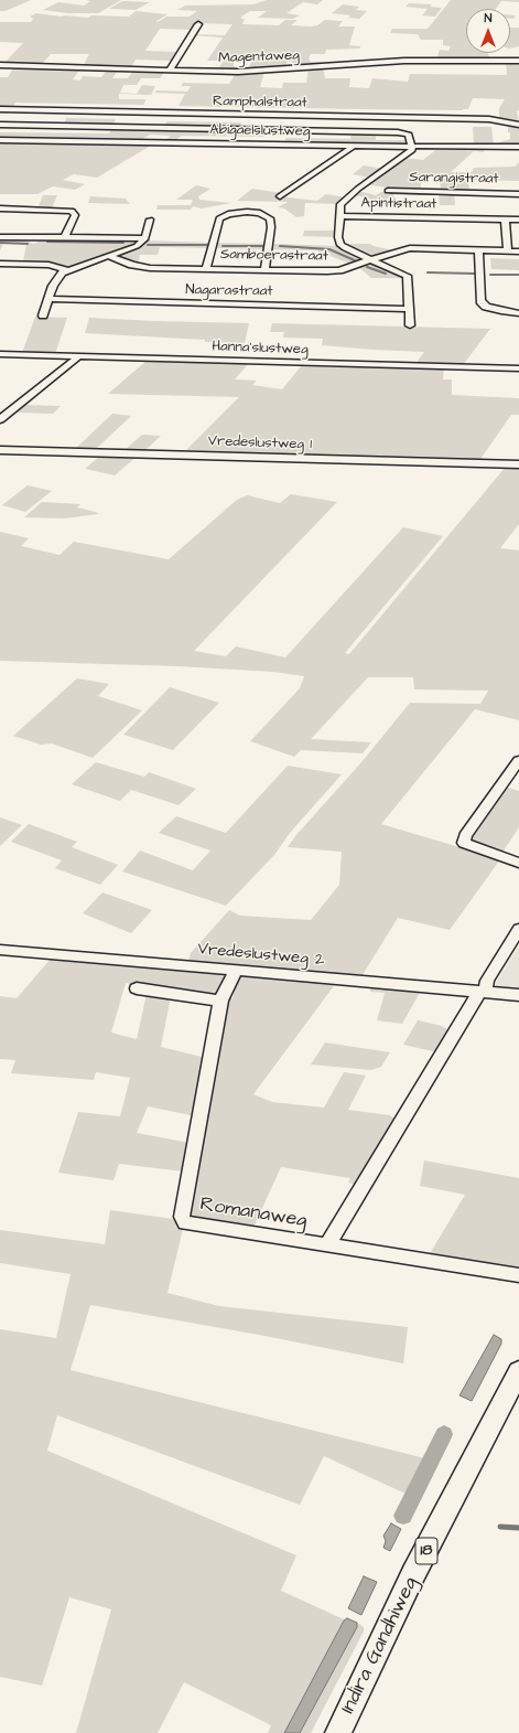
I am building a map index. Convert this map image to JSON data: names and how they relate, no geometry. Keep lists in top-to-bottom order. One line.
{"streets":{"main road":["18","Indira Gandhiweg"],"street":["Magentaweg","Ramphalstraat","Abigaelslustweg","Sarangistraat","Apintistraat","Samboerastraat","Nagarastraat","Hanna'slustweg","Vredeslustweg 1","Vredeslustweg 2","Romanaweg"]},"crossings":[["Apintistraat","Samboerastraat"]],"north":"top"}
